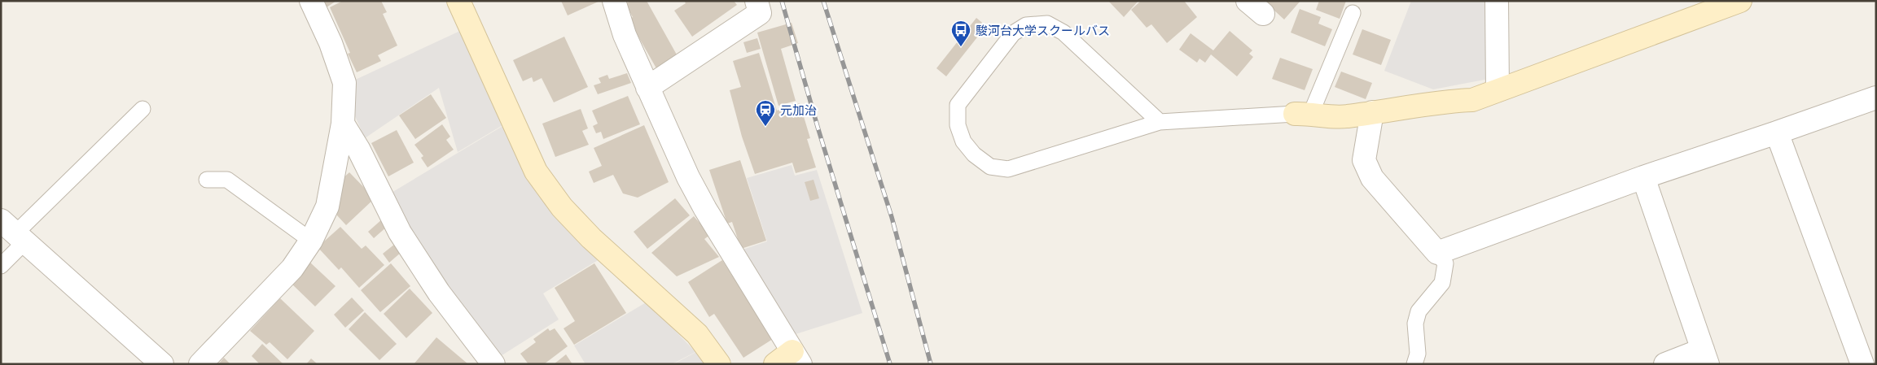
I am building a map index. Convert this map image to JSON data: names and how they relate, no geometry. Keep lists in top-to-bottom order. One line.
{"places":{"bus stop":["駿河台大学スクールバス"],"station":["元加治"]}}
